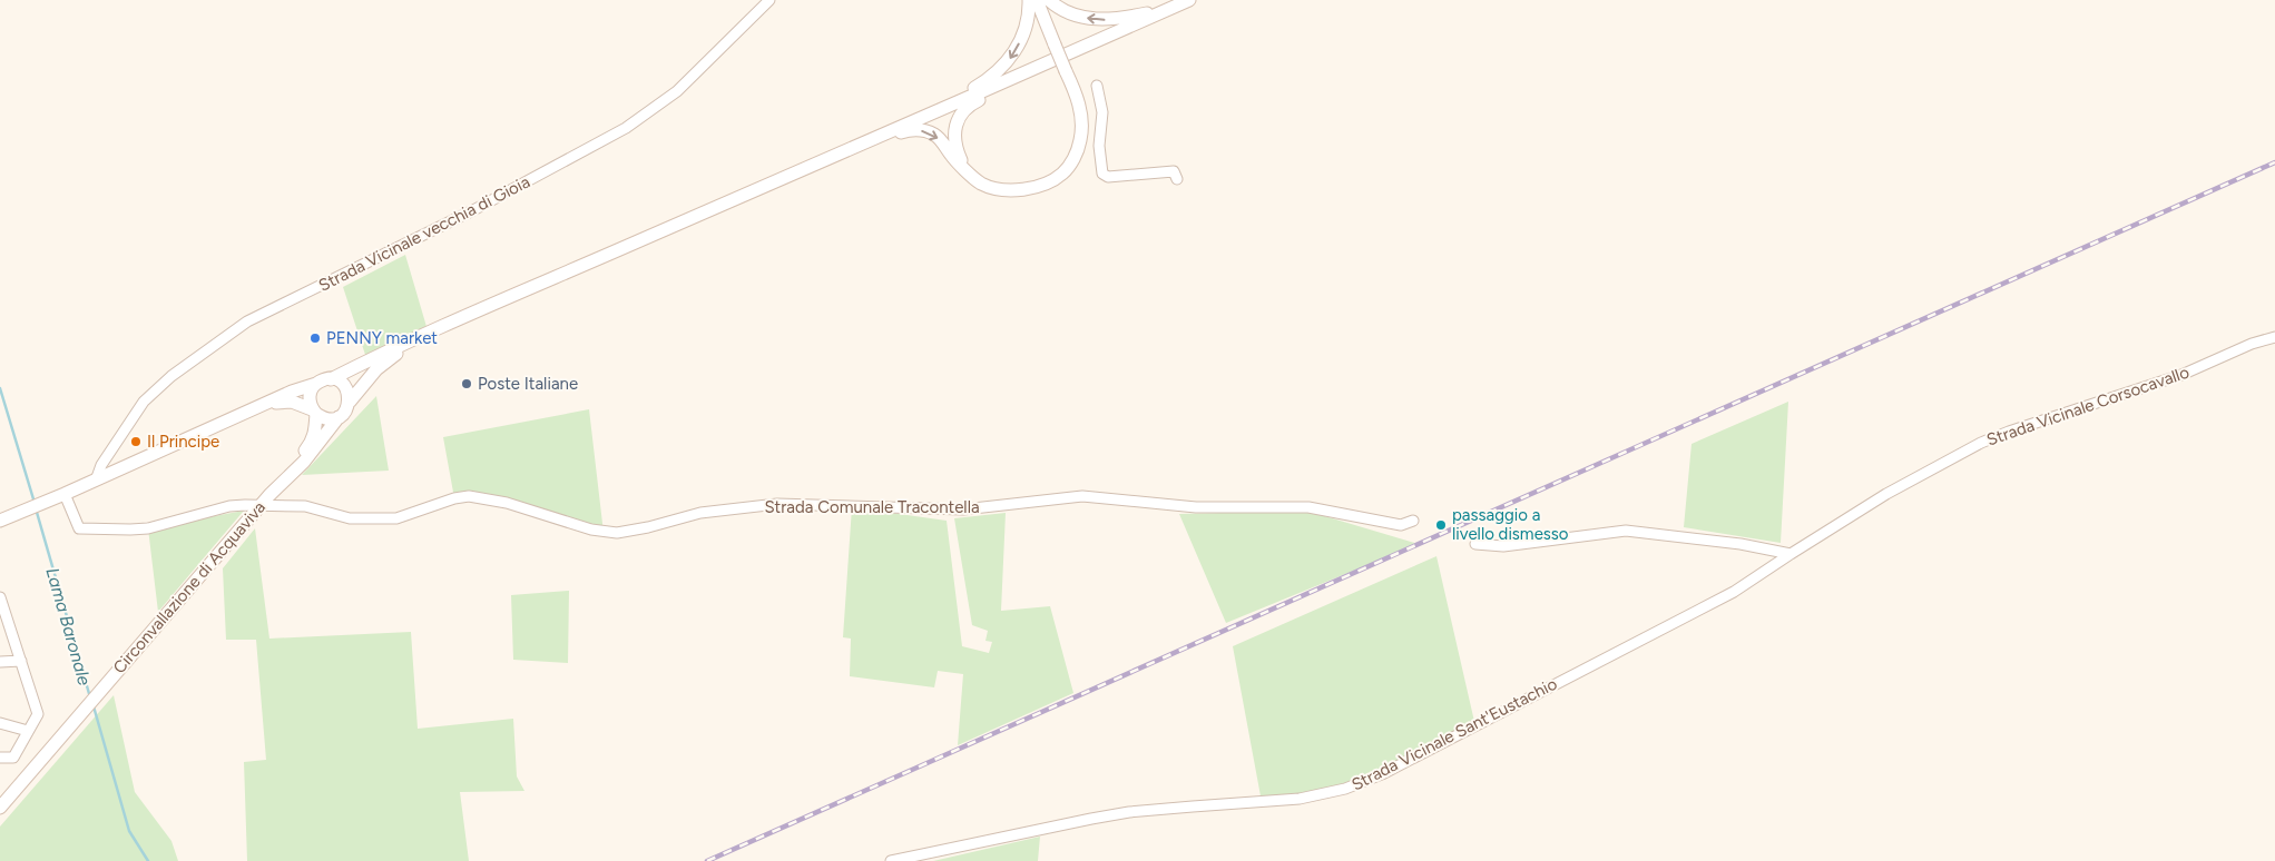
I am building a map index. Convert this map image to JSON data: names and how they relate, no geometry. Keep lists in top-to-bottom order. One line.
{"streets":{"main road":["Circonvallazione di Acquaviva"],"street":["Strada Vicinale vecchia di Gioia","Strada Vicinale Corsocavallo","Strada Comunale Tracontella","Strada Vicinale Sant'Eustachio"]},"crossings":[["Strada Vicinale Corsocavallo","Strada Vicinale Sant'Eustachio"],["Strada Comunale Tracontella","Circonvallazione di Acquaviva"]],"water":["Lama Baronale"],"places":["PENNY market","Poste Italiane","Il Principe","passaggio a livello dismesso"]}
